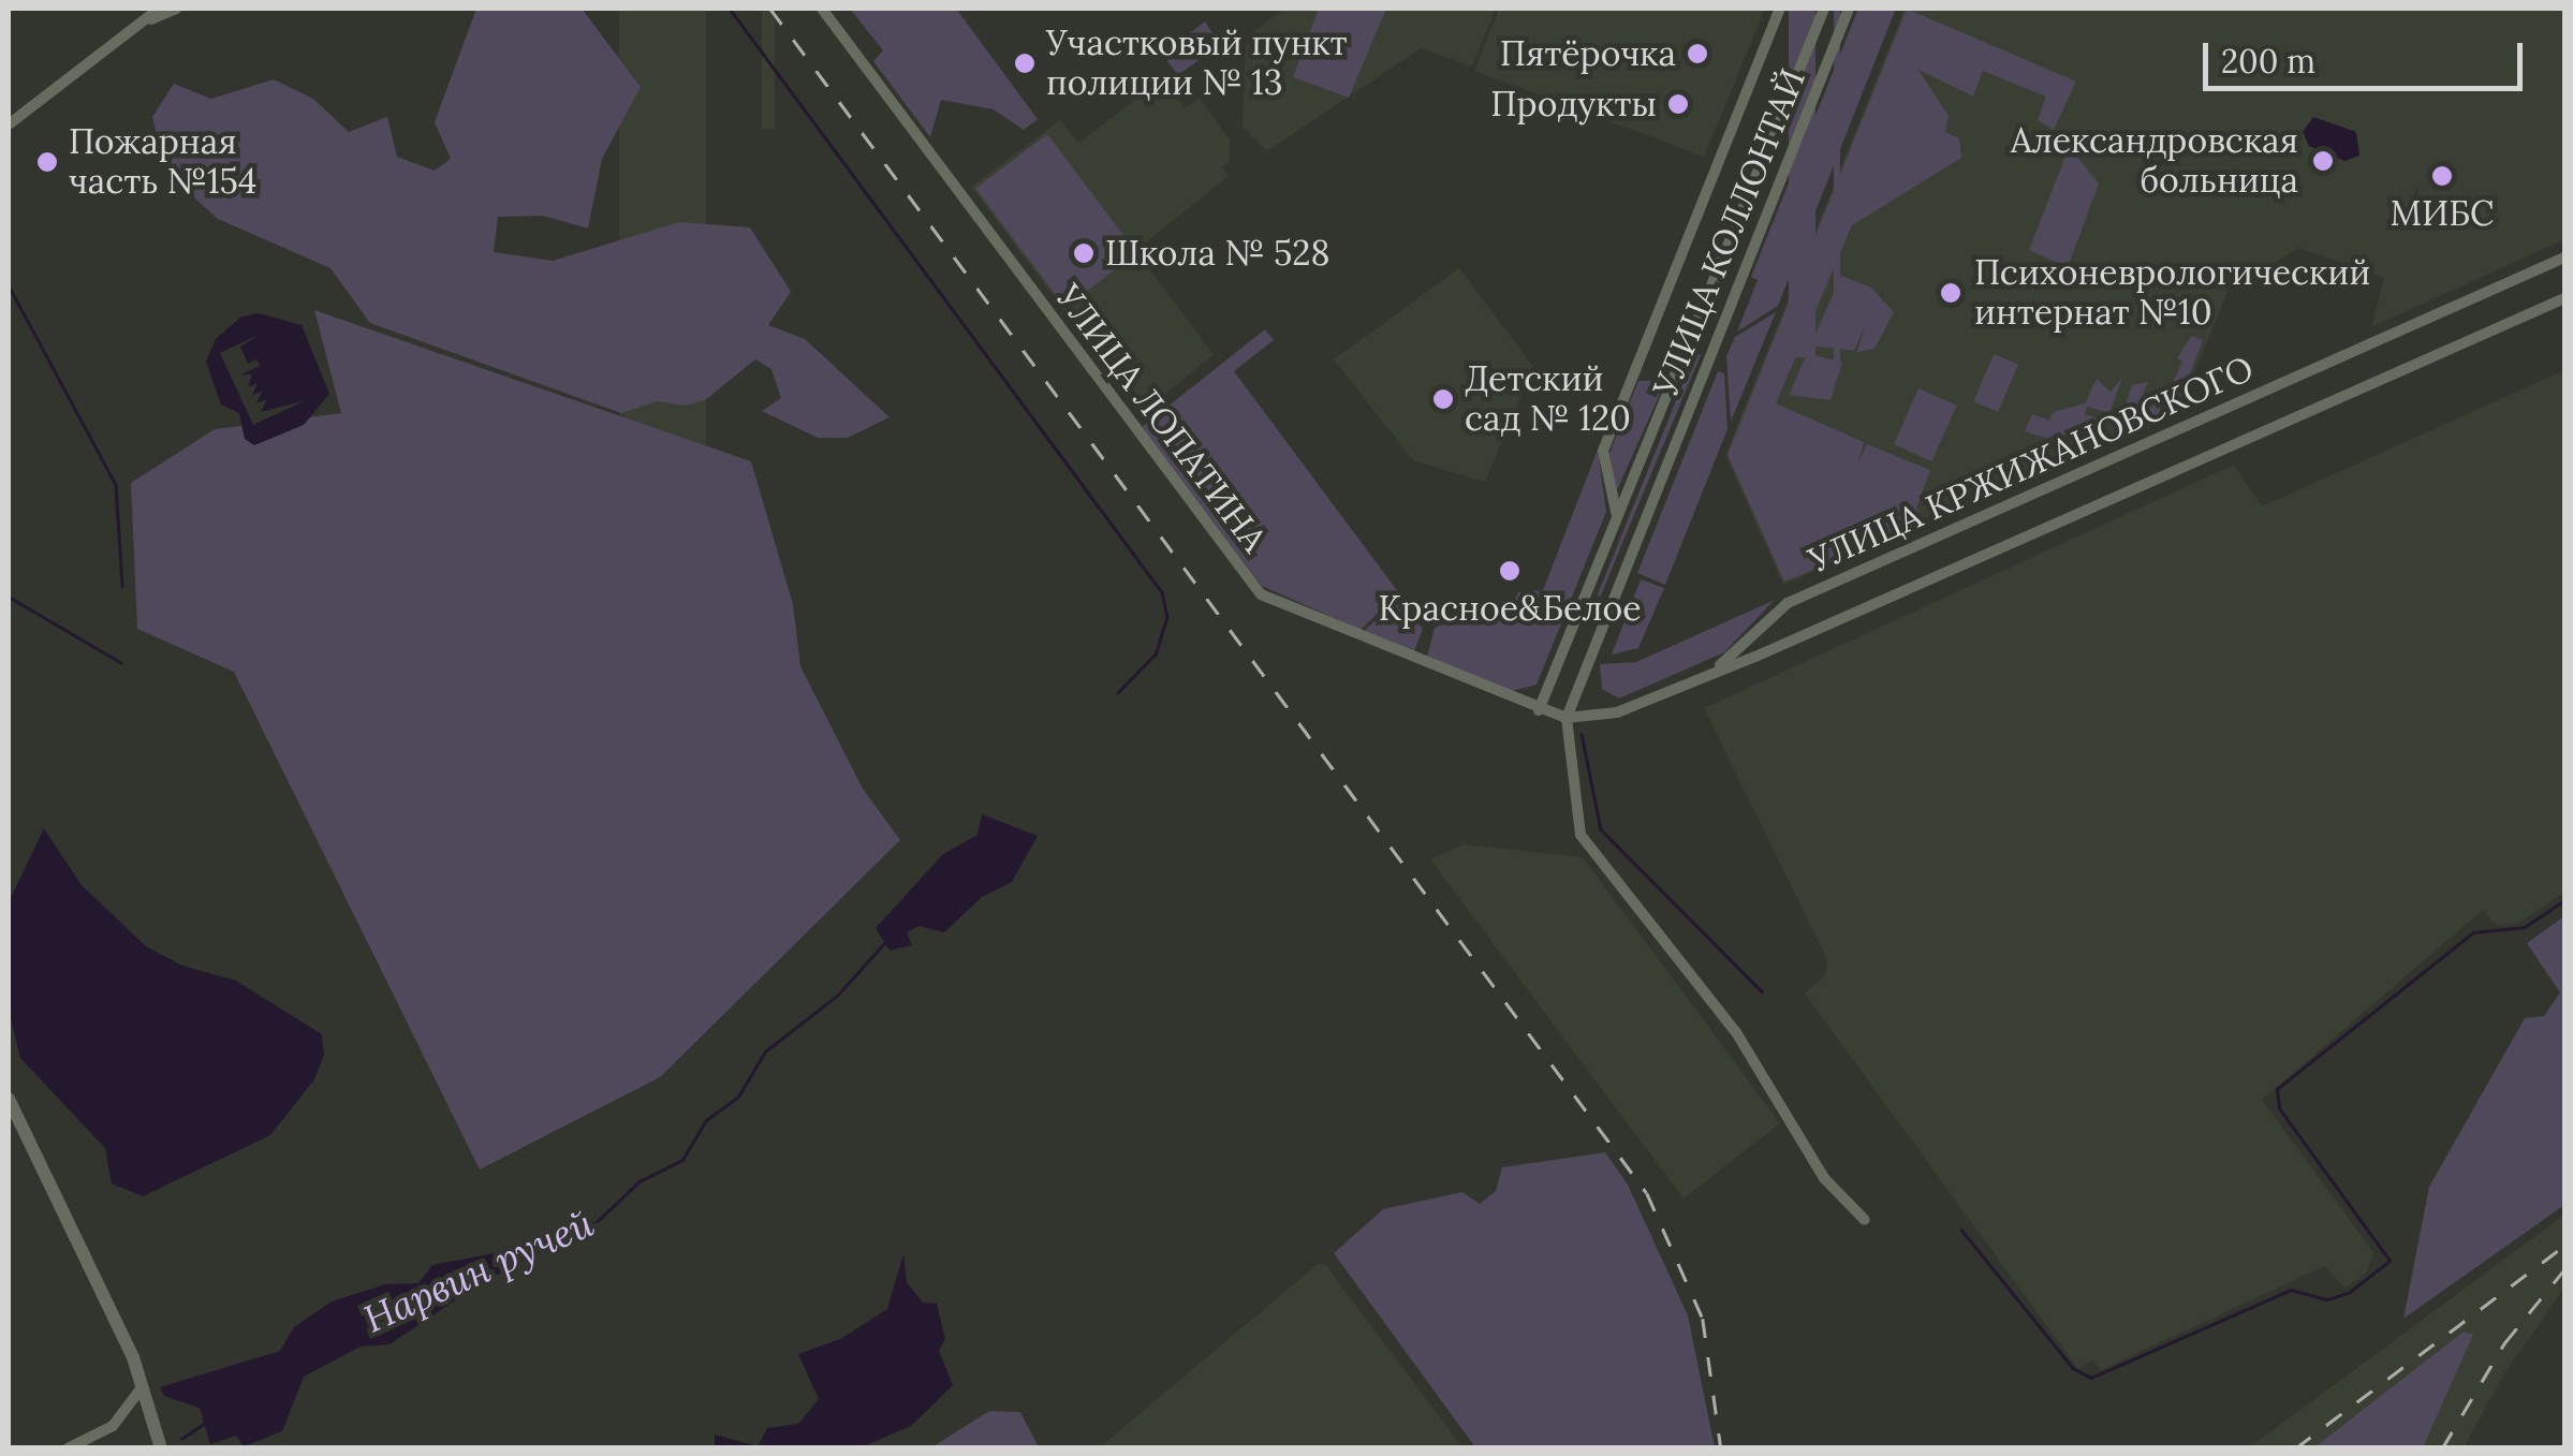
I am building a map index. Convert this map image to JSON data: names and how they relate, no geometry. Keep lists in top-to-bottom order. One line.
{"streets":{"street":["УЛИЦА КОЛЛОНТАЙ","УЛИЦА ЛОПАТИНА","УЛИЦА КРЖИЖАНОВСКОГО"]},"crossings":[["УЛИЦА КОЛЛОНТАЙ","УЛИЦА ЛОПАТИНА"],["УЛИЦА КОЛЛОНТАЙ","УЛИЦА КРЖИЖАНОВСКОГО"],["УЛИЦА ЛОПАТИНА","УЛИЦА КРЖИЖАНОВСКОГО"]],"water":["Нарвин ручей"],"places":["Пятёрочка","Участковый пункт полиции № 13","Продукты","Александровская больница","Пожарная часть №154","МИБС","Школа № 528","Психоневрологический интернат №10","Детский сад № 120","Красное&Белое"],"scale_bar":"200 m"}
